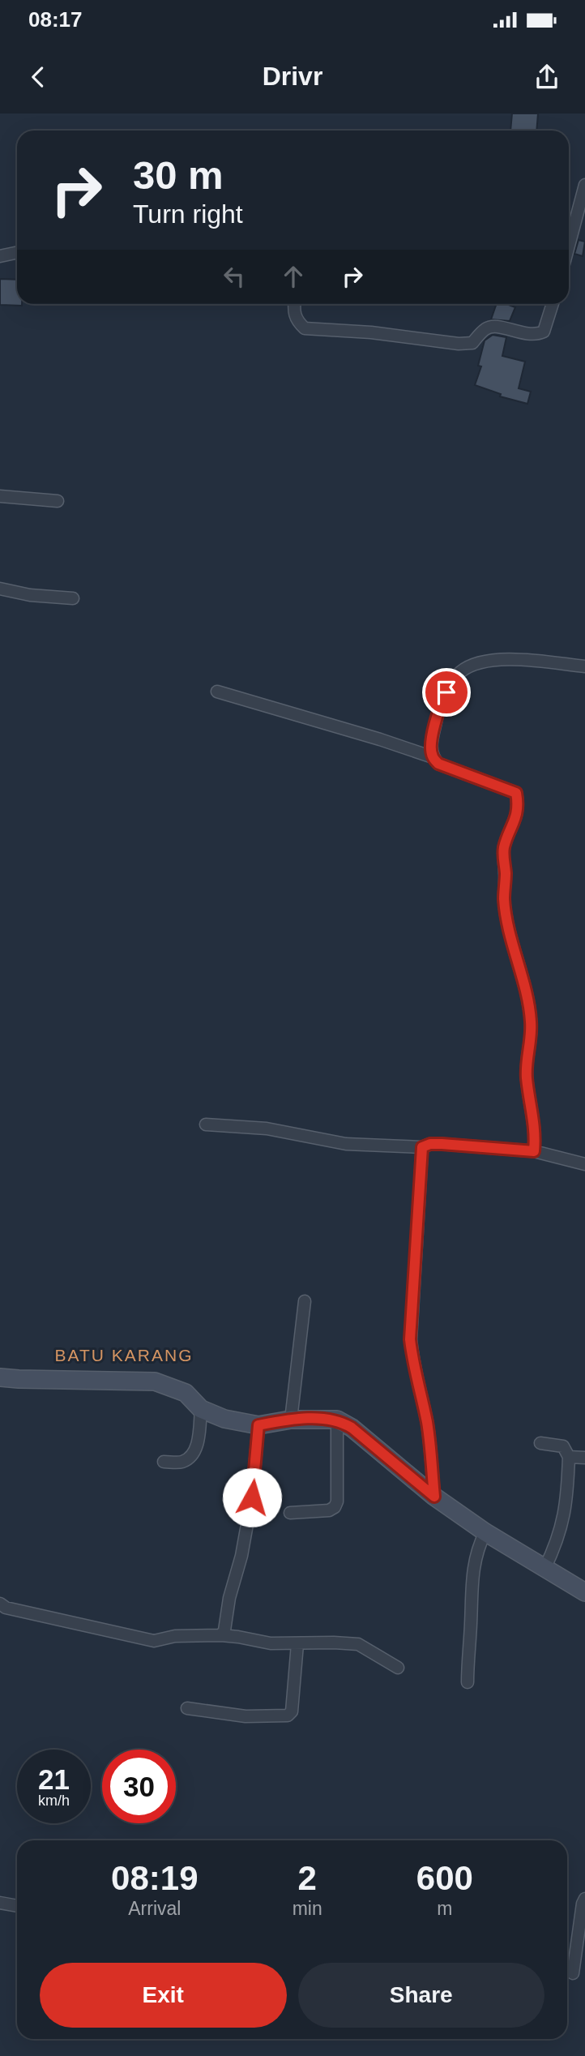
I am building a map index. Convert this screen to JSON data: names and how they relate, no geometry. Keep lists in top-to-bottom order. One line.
{"districts":["BATU KARANG"],"page":{"status":"08:17","header":"Drivr","turn":["30 m","Turn right"],"speed":"21 km/h","limit":"30","eta":["08:19","Arrival","2","min","600","m"],"buttons":["Exit","Share"]}}
